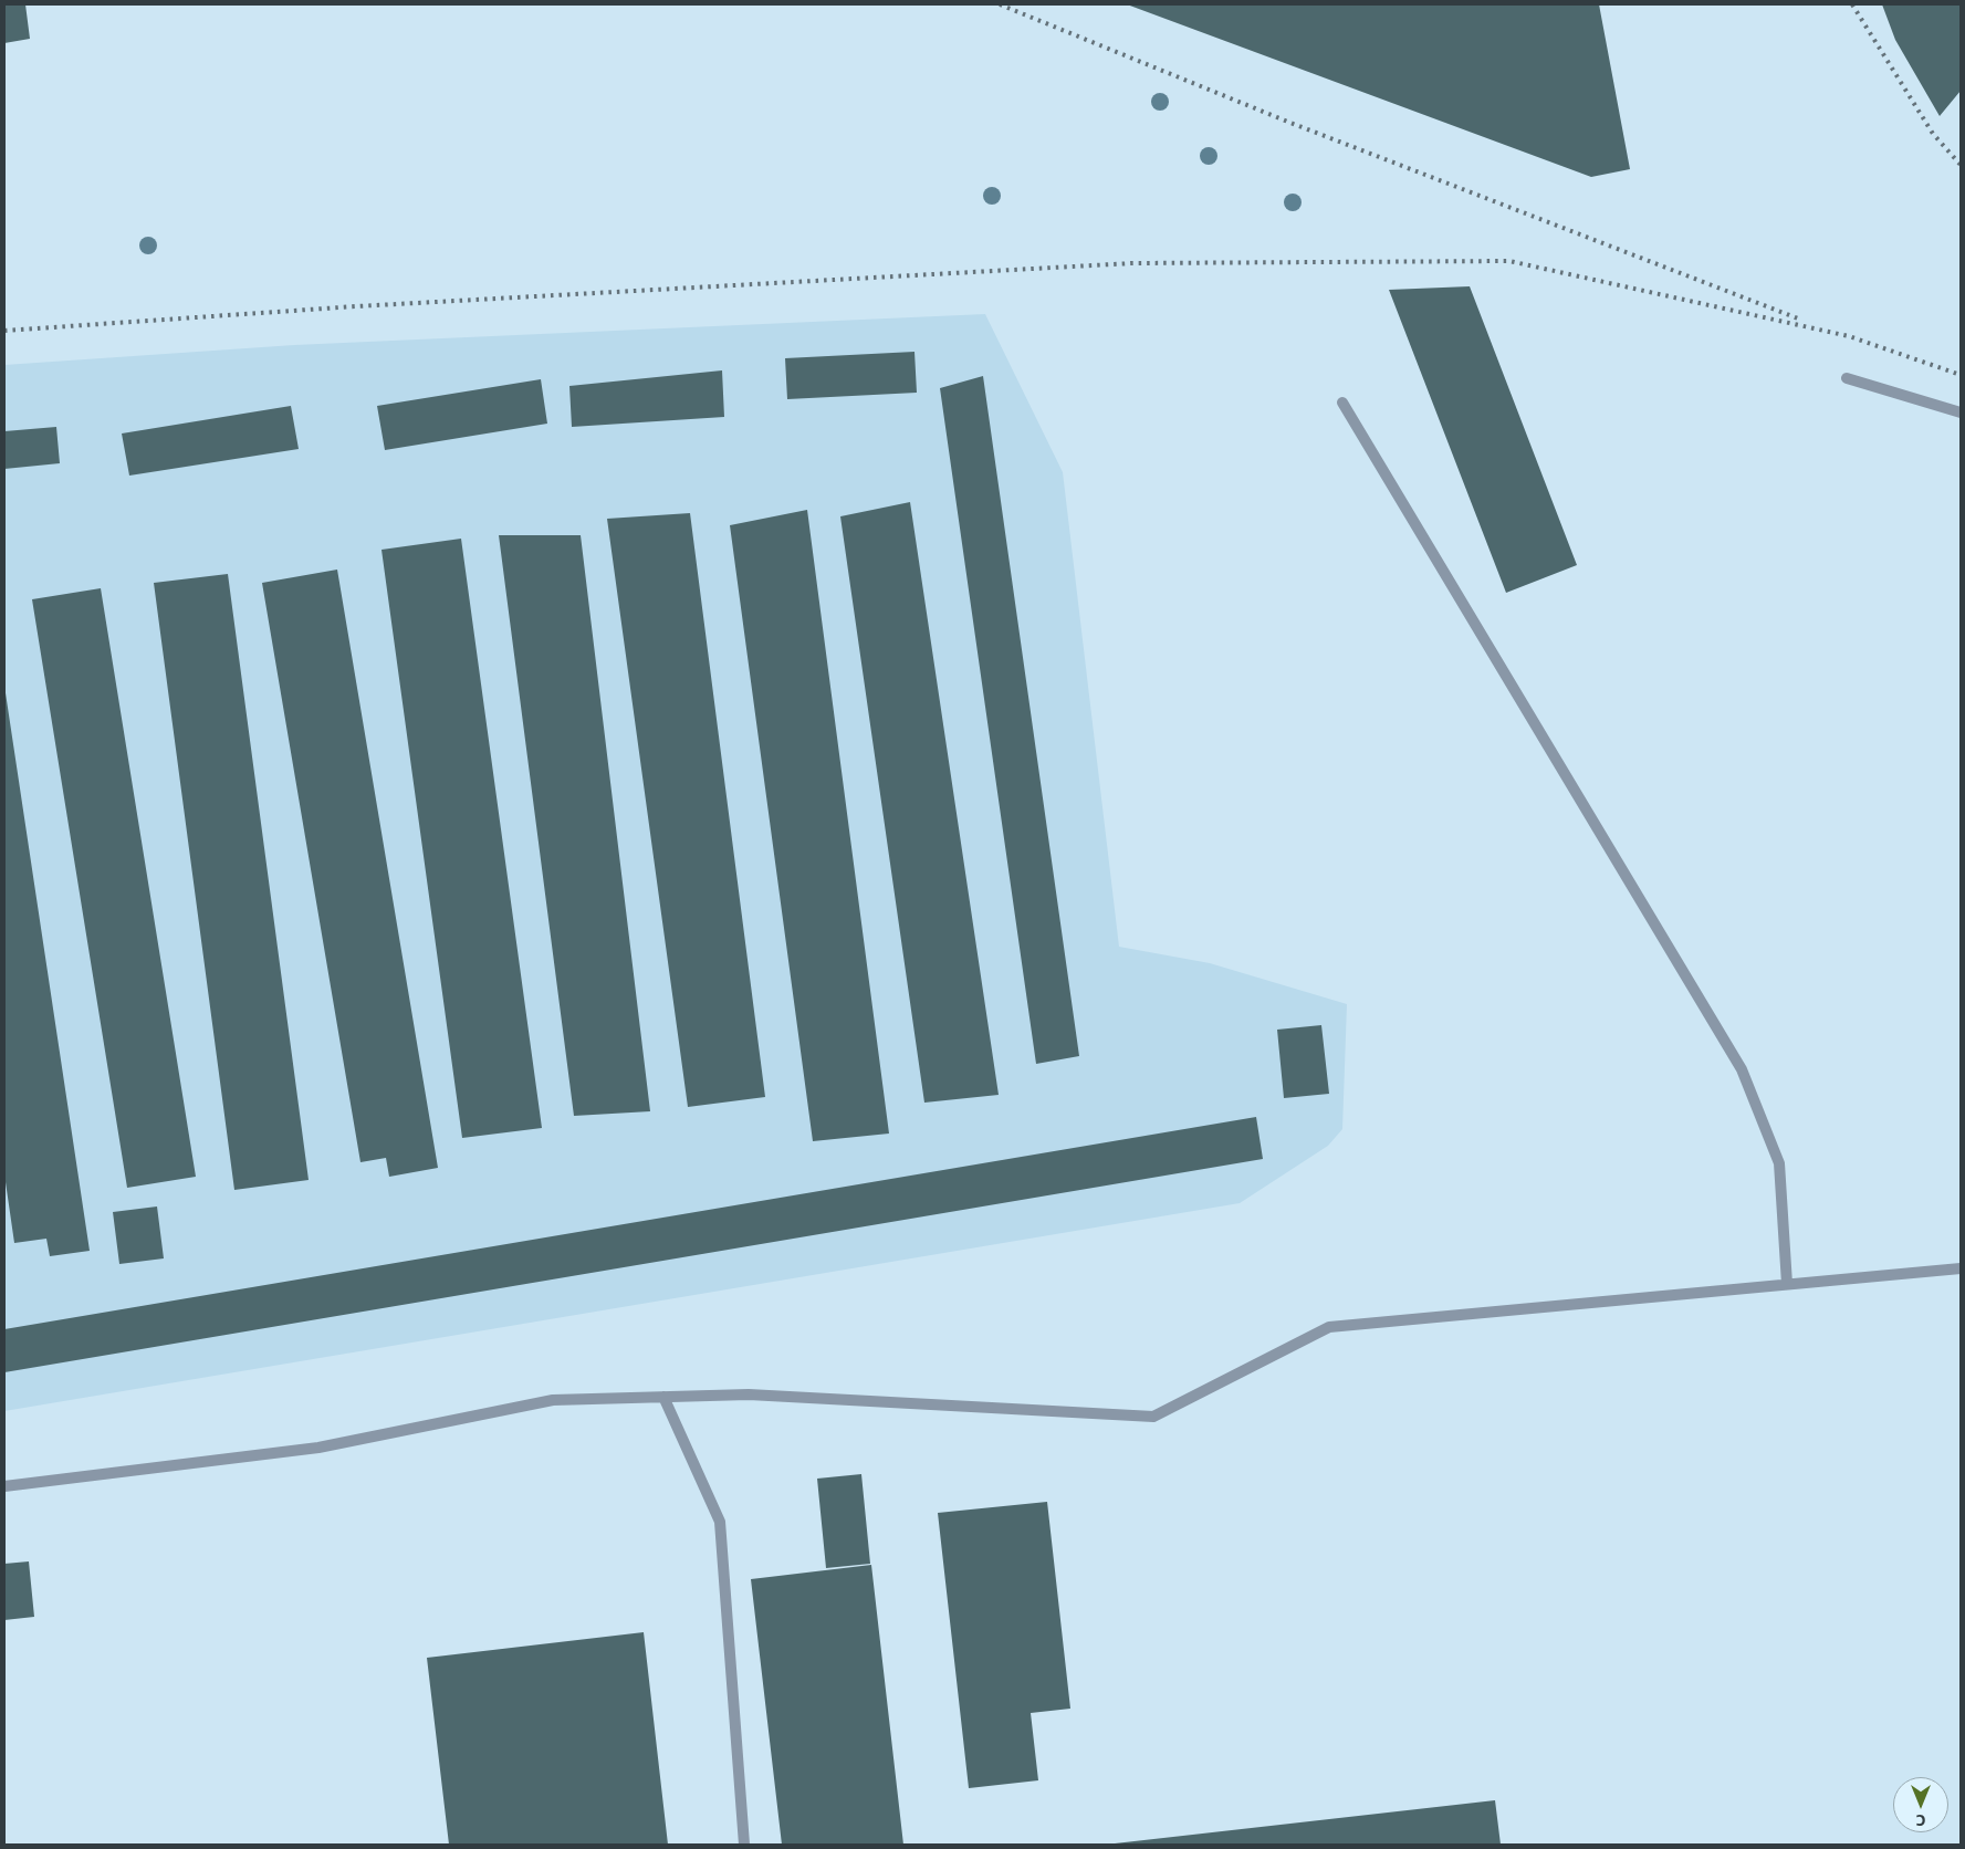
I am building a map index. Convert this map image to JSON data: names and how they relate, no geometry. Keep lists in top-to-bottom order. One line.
{"north":"bottom"}
